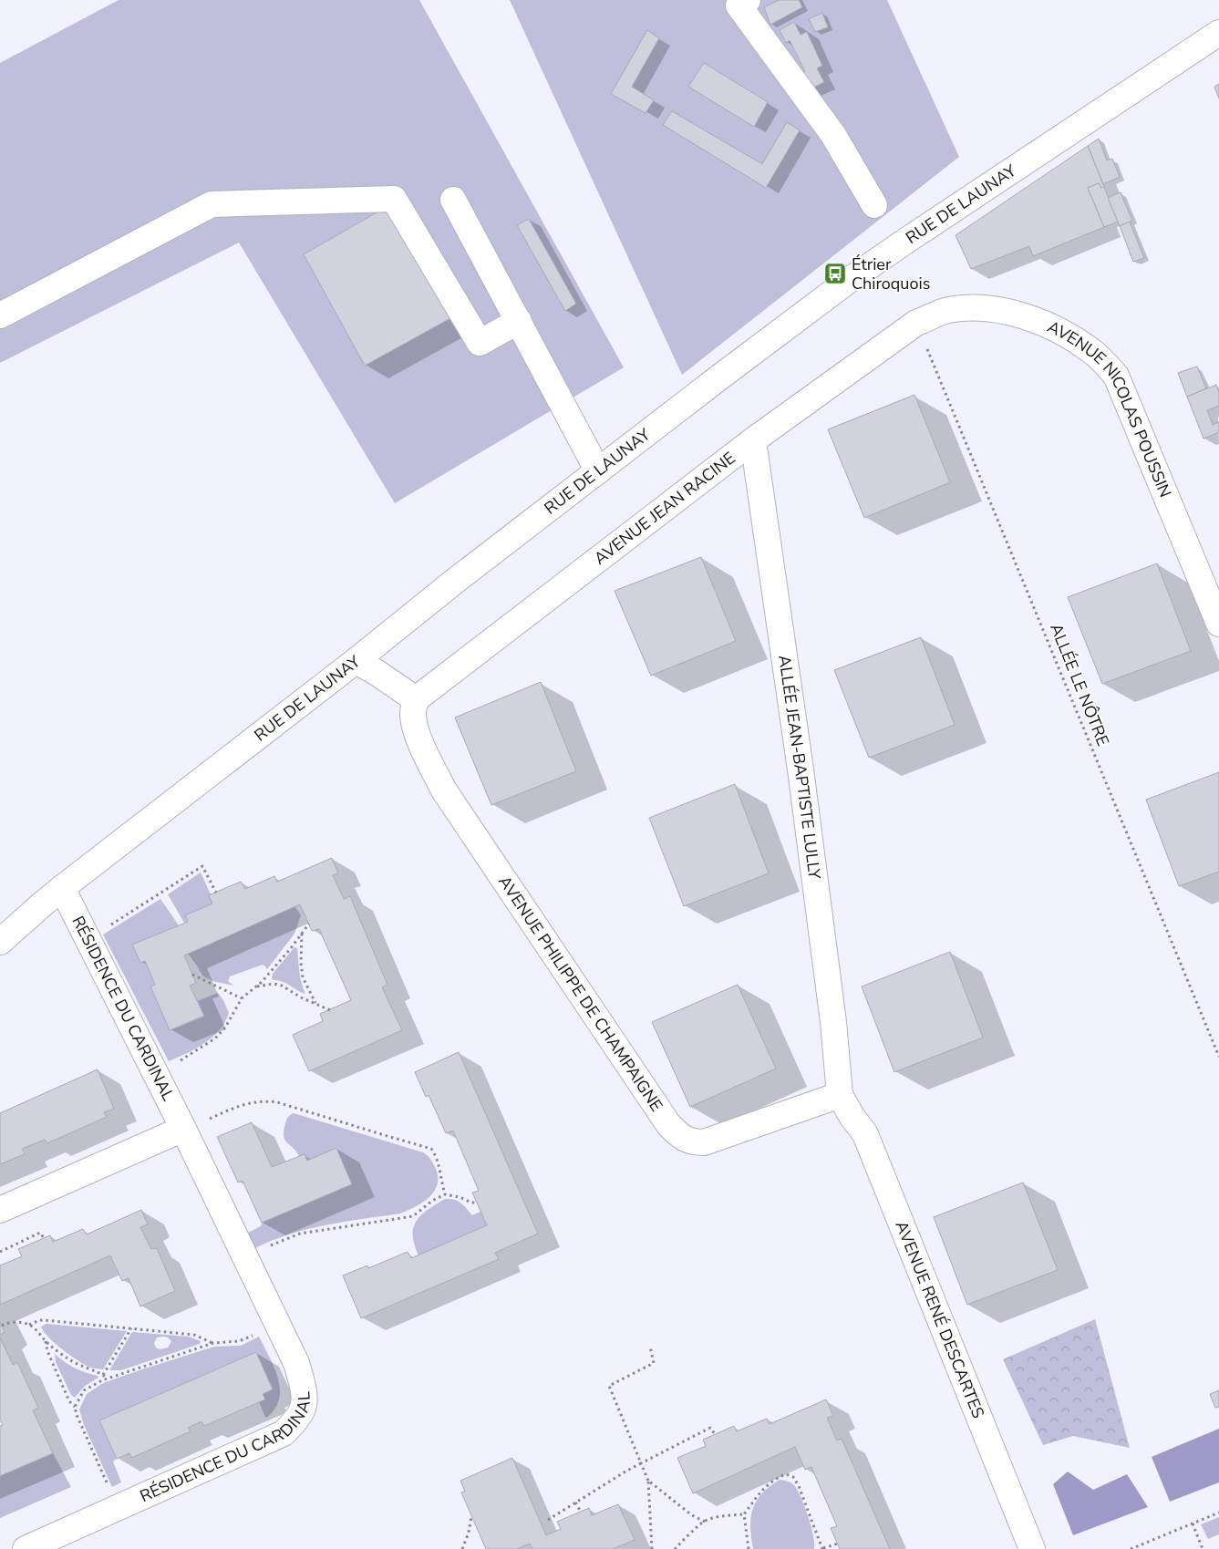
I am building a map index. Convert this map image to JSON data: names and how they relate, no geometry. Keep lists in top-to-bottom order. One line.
{"streets":{"street":["RUE DE LAUNAY","AVENUE NICOLAS POUSSIN","AVENUE JEAN RACINE","ALLÉE JEAN-BAPTISTE LULLY","AVENUE PHILIPPE DE CHAMPAIGNE","RÉSIDENCE DU CARDINAL","AVENUE RENÉ DESCARTES"],"path":["ALLÉE LE NÔTRE"]},"crossings":[["RUE DE LAUNAY","RÉSIDENCE DU CARDINAL"],["AVENUE NICOLAS POUSSIN","AVENUE JEAN RACINE"],["AVENUE NICOLAS POUSSIN","ALLÉE LE NÔTRE"],["AVENUE JEAN RACINE","ALLÉE LE NÔTRE"],["AVENUE JEAN RACINE","ALLÉE JEAN-BAPTISTE LULLY"],["AVENUE JEAN RACINE","AVENUE PHILIPPE DE CHAMPAIGNE"],["ALLÉE JEAN-BAPTISTE LULLY","AVENUE PHILIPPE DE CHAMPAIGNE"],["ALLÉE JEAN-BAPTISTE LULLY","AVENUE RENÉ DESCARTES"],["AVENUE PHILIPPE DE CHAMPAIGNE","AVENUE RENÉ DESCARTES"]],"places":{"bus stop":["Étrier Chiroquois"]}}
